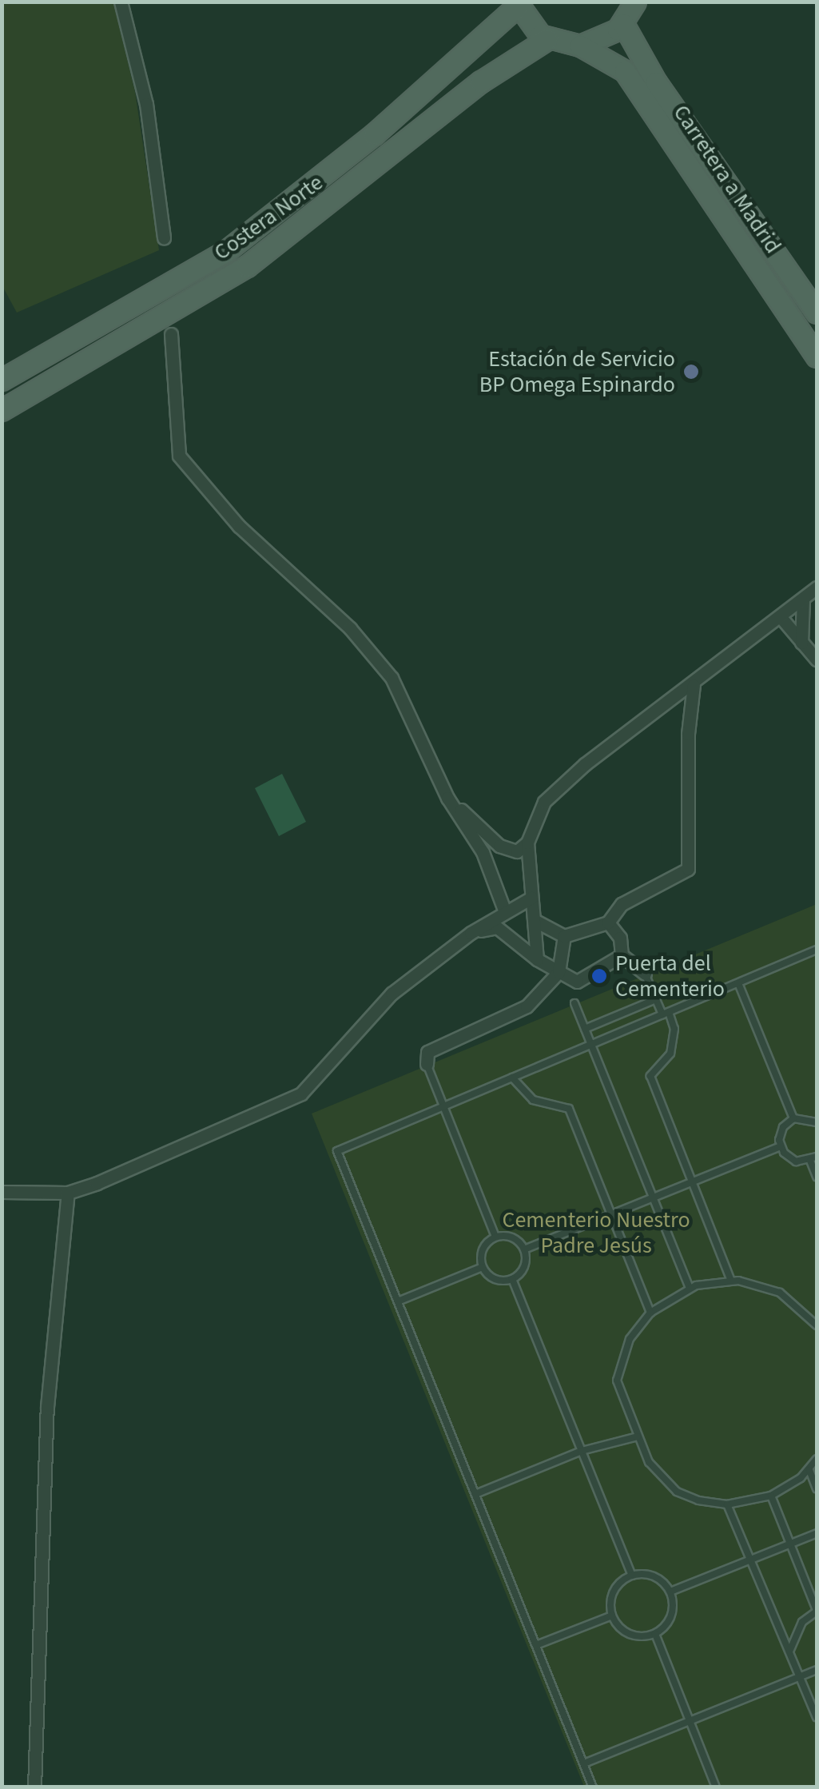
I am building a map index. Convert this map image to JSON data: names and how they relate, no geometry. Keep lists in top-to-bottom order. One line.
{"streets":{"main road":["Carretera a Madrid","Costera Norte"]},"parks":["Cementerio Nuestro Padre Jesús"],"places":["Estación de Servicio BP Omega Espinardo","Puerta del Cementerio"]}
